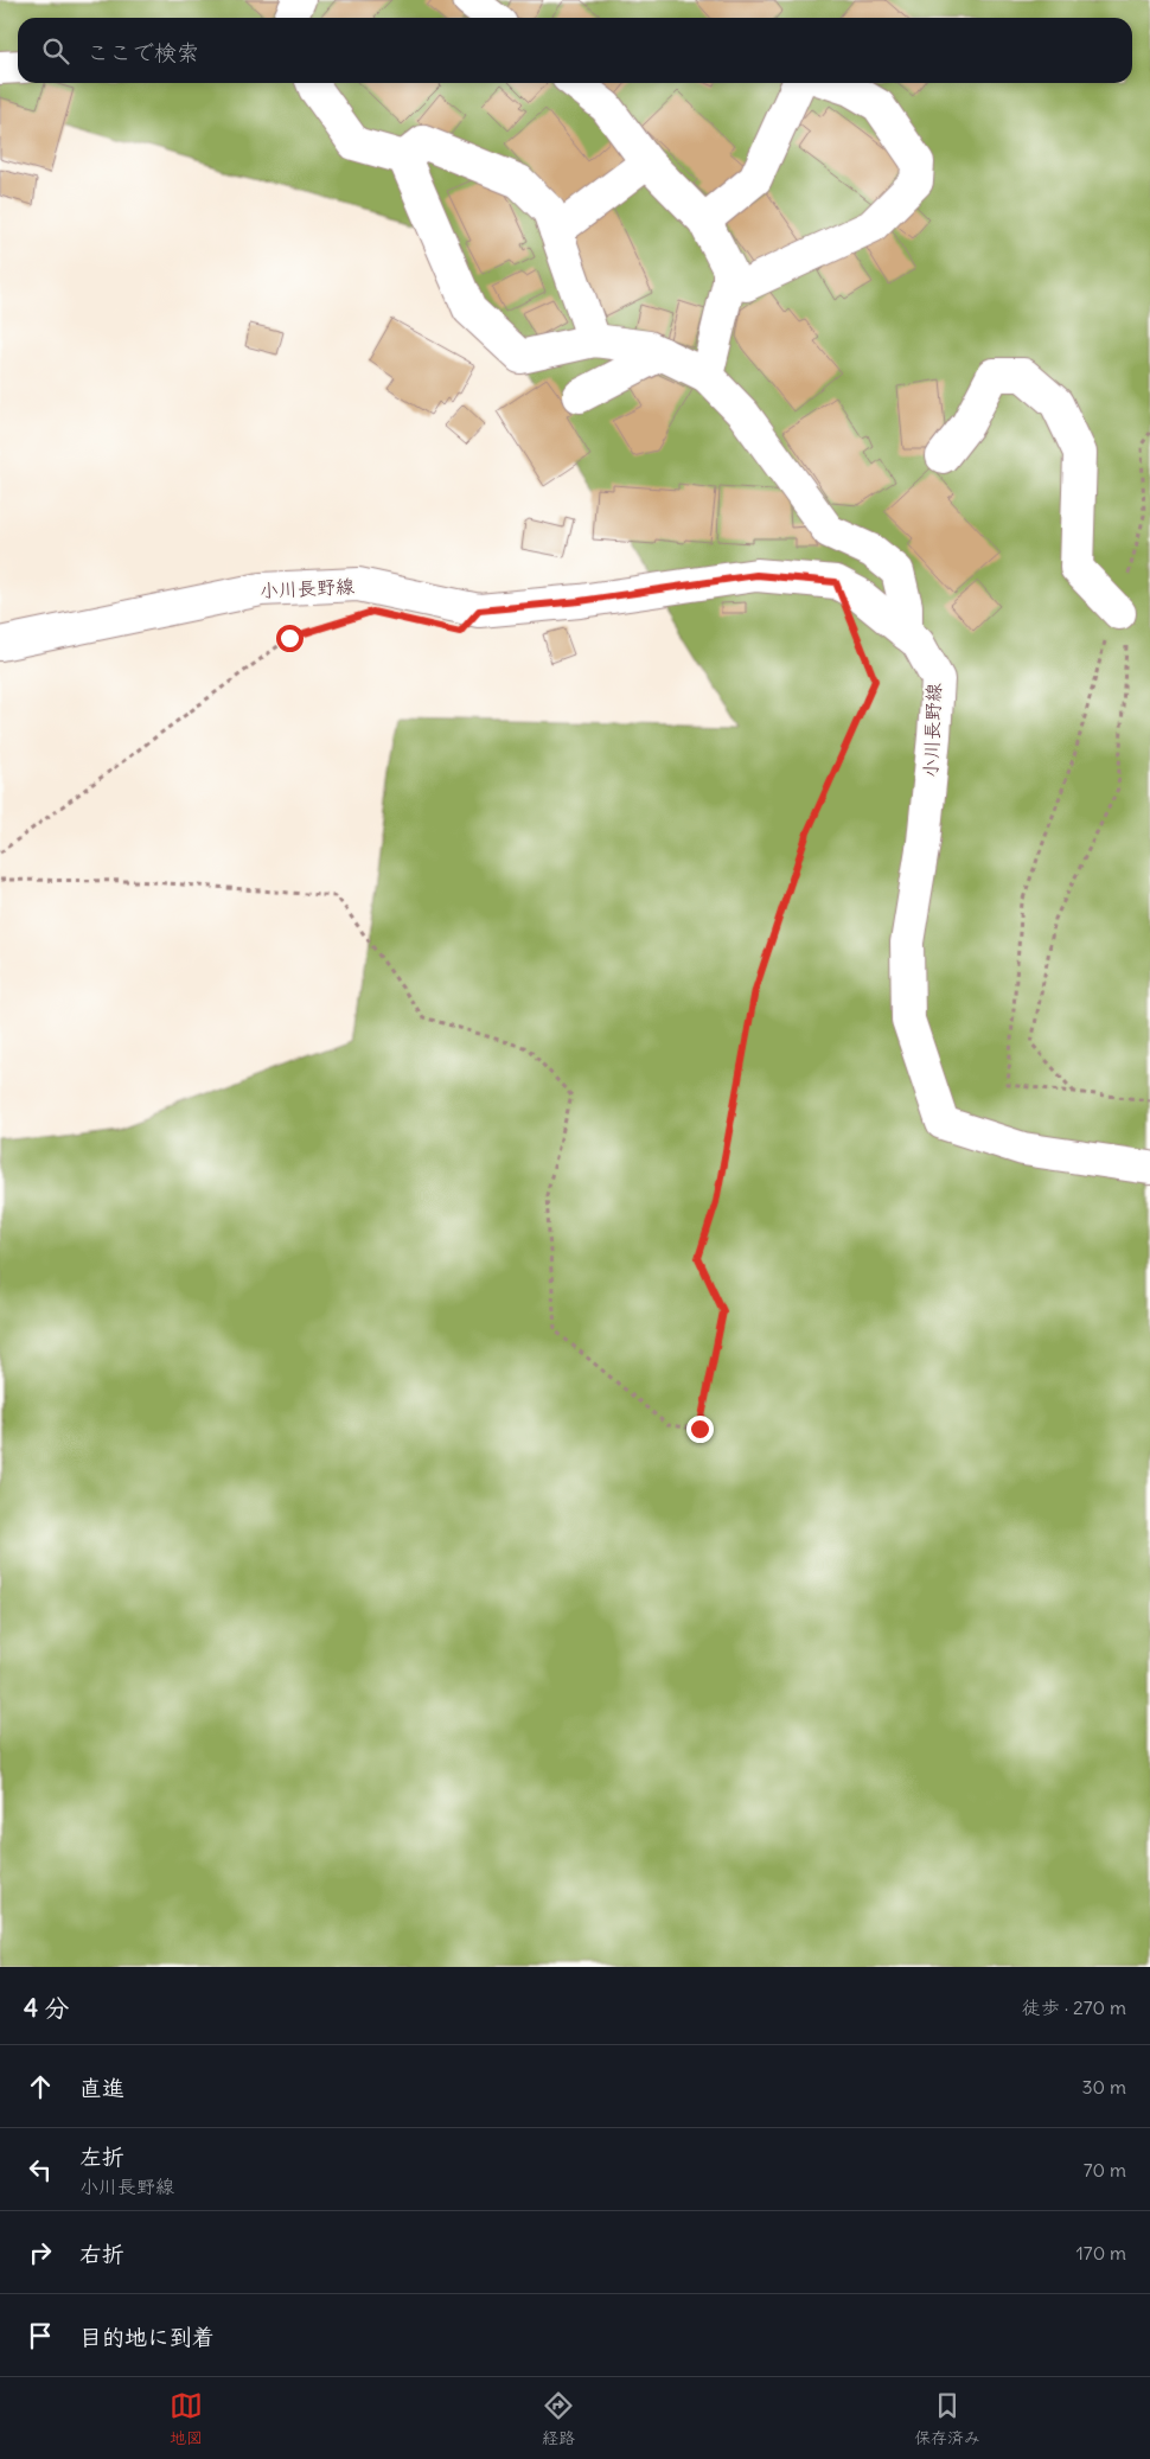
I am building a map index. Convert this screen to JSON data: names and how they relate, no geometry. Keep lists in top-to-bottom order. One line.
{"streets":{"street":["小川長野線"]},"page":{"search":"ここで検索","heading":["4 分","徒歩 · 270 m"],"list":[["直進","30 m"],["左折","小川長野線","70 m"],["右折","170 m"],"目的地に到着"],"nav":["地図","経路","保存済み"]}}
